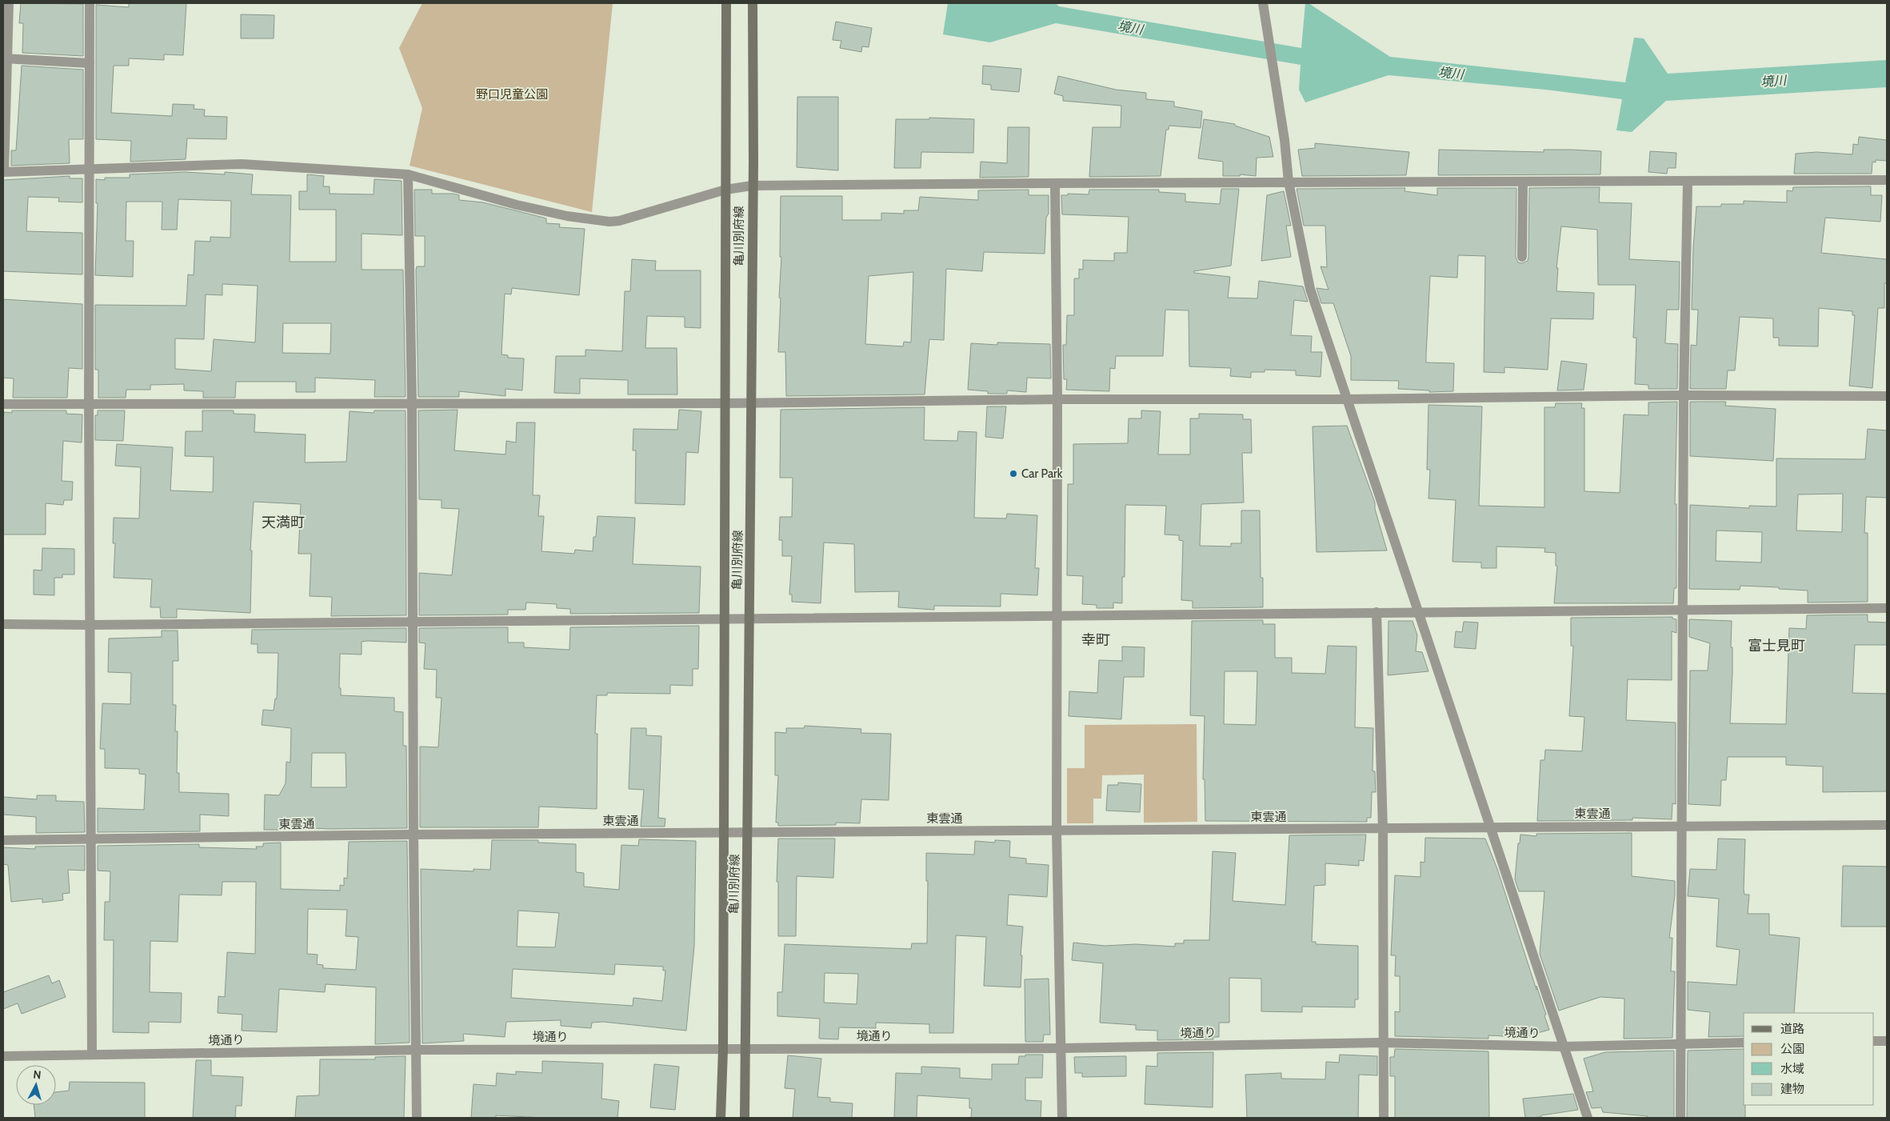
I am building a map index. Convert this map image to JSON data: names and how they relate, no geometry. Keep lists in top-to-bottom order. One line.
{"streets":{"main road":["亀川別府線"],"street":["東雲通","境通り"]},"crossings":[["亀川別府線","東雲通"],["亀川別府線","境通り"]],"districts":["天満町","幸町","富士見町"],"water":["境川"],"parks":["野口児童公園"],"places":["Car Park"],"legend":["道路","公園","水域","建物"],"north":"top"}
